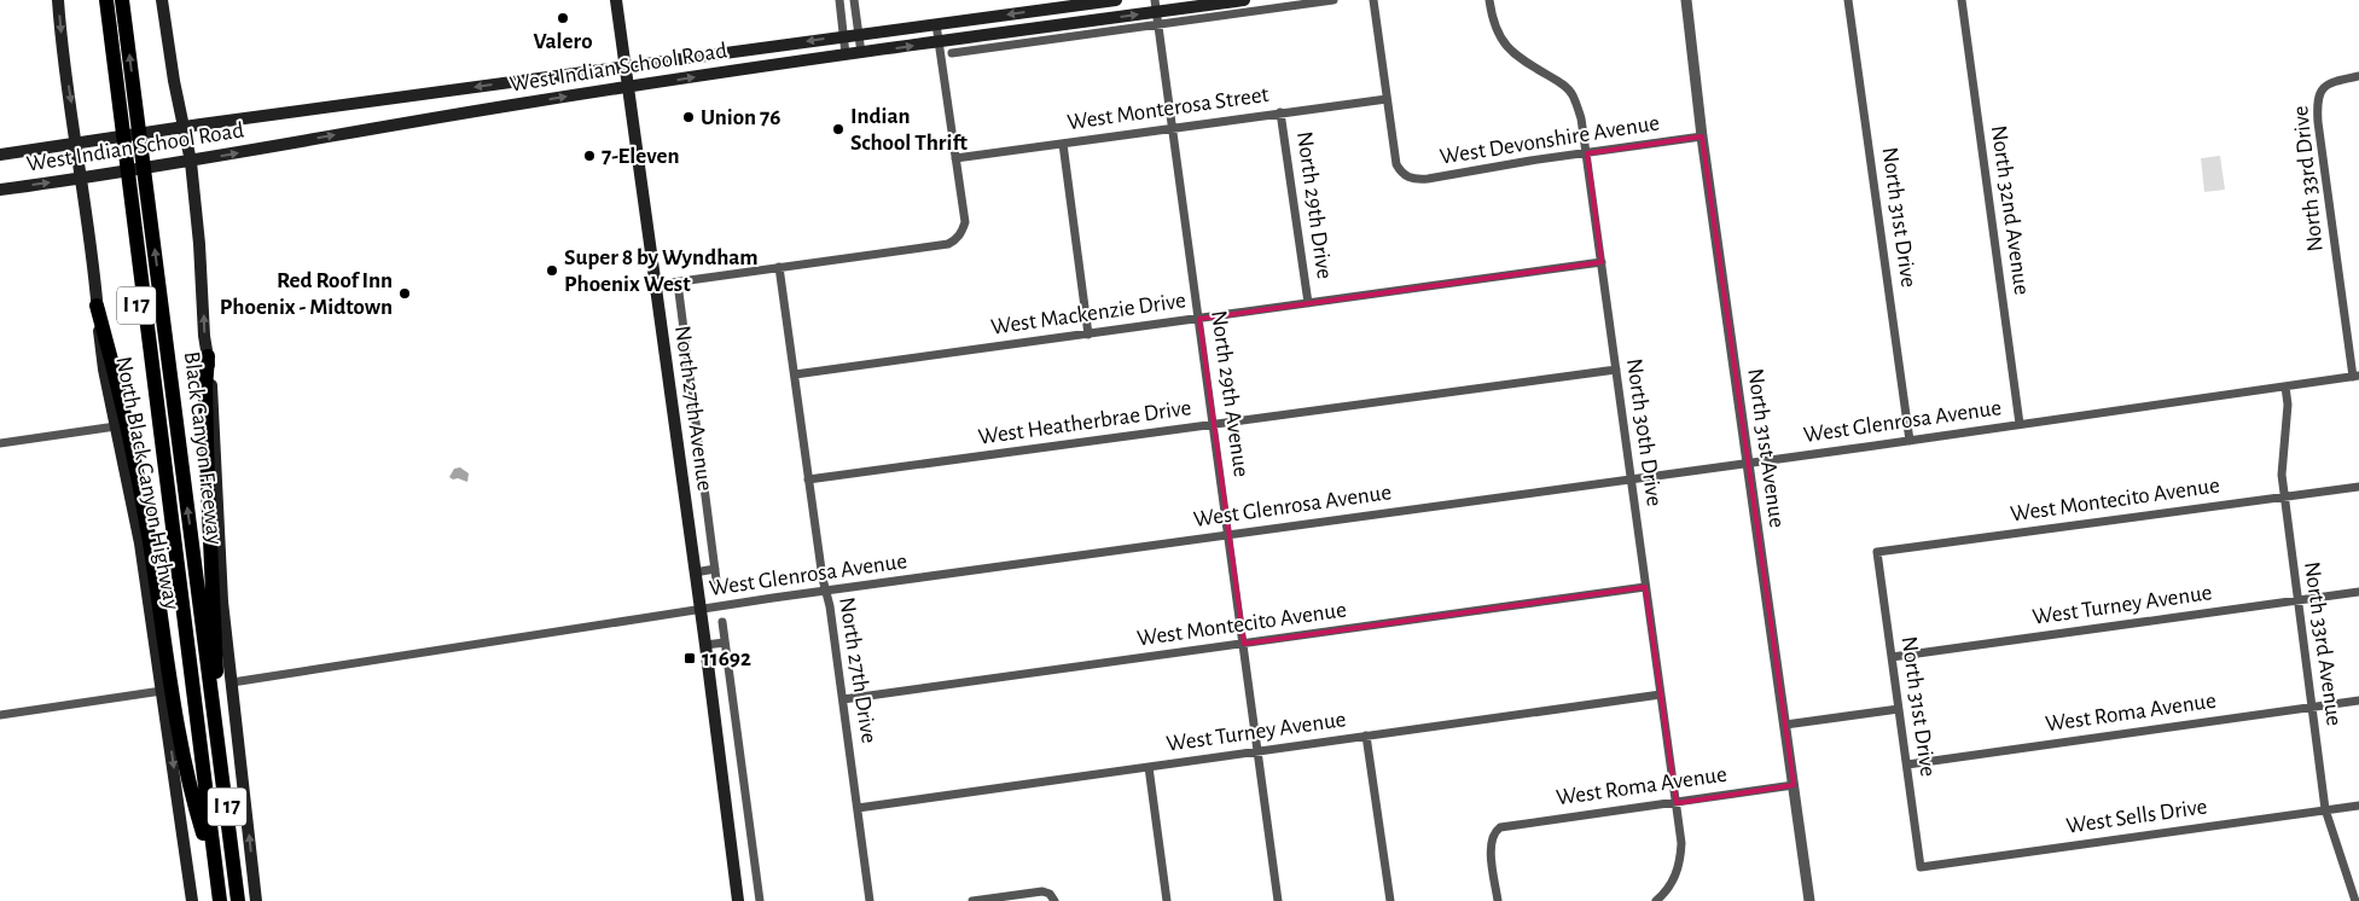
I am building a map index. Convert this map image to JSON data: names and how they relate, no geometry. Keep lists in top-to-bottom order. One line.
{"streets":{"highway":["I 17","Black Canyon Freeway"],"main road":["West Indian School Road","North 27th Avenue","North Black Canyon Highway"],"street":["West Monterosa Street","West Devonshire Avenue","North 33rd Drive","North 29th Drive","North 32nd Avenue","North 31st Drive","West Mackenzie Drive","North 29th Avenue","West Glenrosa Avenue","West Heatherbrae Drive","North 30th Drive","North 31st Avenue","West Montecito Avenue","West Turney Avenue","North 33rd Avenue","North 27th Drive","West Roma Avenue","West Sells Drive"]},"crossings":[["West Indian School Road","North 29th Avenue"],["West Indian School Road","North 27th Avenue"],["West Indian School Road","North Black Canyon Highway"],["West Monterosa Street","West Devonshire Avenue"],["West Monterosa Street","North 29th Drive"],["West Monterosa Street","North 29th Avenue"],["West Devonshire Avenue","North 30th Drive"],["West Devonshire Avenue","North 31st Avenue"],["North 33rd Drive","West Glenrosa Avenue"],["North 29th Drive","West Mackenzie Drive"],["North 32nd Avenue","West Glenrosa Avenue"],["North 31st Drive","West Glenrosa Avenue"],["North 31st Drive","West Montecito Avenue"],["North 31st Drive","West Turney Avenue"],["North 31st Drive","West Roma Avenue"],["North 31st Drive","West Sells Drive"],["West Mackenzie Drive","North 29th Avenue"],["West Mackenzie Drive","North 30th Drive"],["West Mackenzie Drive","North 27th Drive"],["North 29th Avenue","West Glenrosa Avenue"],["North 29th Avenue","West Heatherbrae Drive"],["North 29th Avenue","West Montecito Avenue"],["North 29th Avenue","West Turney Avenue"],["North 27th Avenue","West Glenrosa Avenue"],["West Glenrosa Avenue","North 30th Drive"],["West Glenrosa Avenue","North 31st Avenue"],["West Glenrosa Avenue","North 33rd Avenue"],["West Glenrosa Avenue","North 27th Drive"],["West Heatherbrae Drive","North 30th Drive"],["West Heatherbrae Drive","North 27th Drive"],["North 30th Drive","West Montecito Avenue"],["North 30th Drive","West Turney Avenue"],["North 30th Drive","West Roma Avenue"],["North 31st Avenue","West Roma Avenue"],["West Montecito Avenue","North 33rd Avenue"],["West Montecito Avenue","North 27th Drive"],["West Turney Avenue","North 33rd Avenue"],["West Turney Avenue","North 27th Drive"],["North 33rd Avenue","West Roma Avenue"],["North 33rd Avenue","West Sells Drive"]],"places":{"other":["Valero","Union 76","Indian School Thrift","7-Eleven","Super 8 by Wyndham Phoenix West","Red Roof Inn Phoenix - Midtown"],"transit":["11692"]}}
